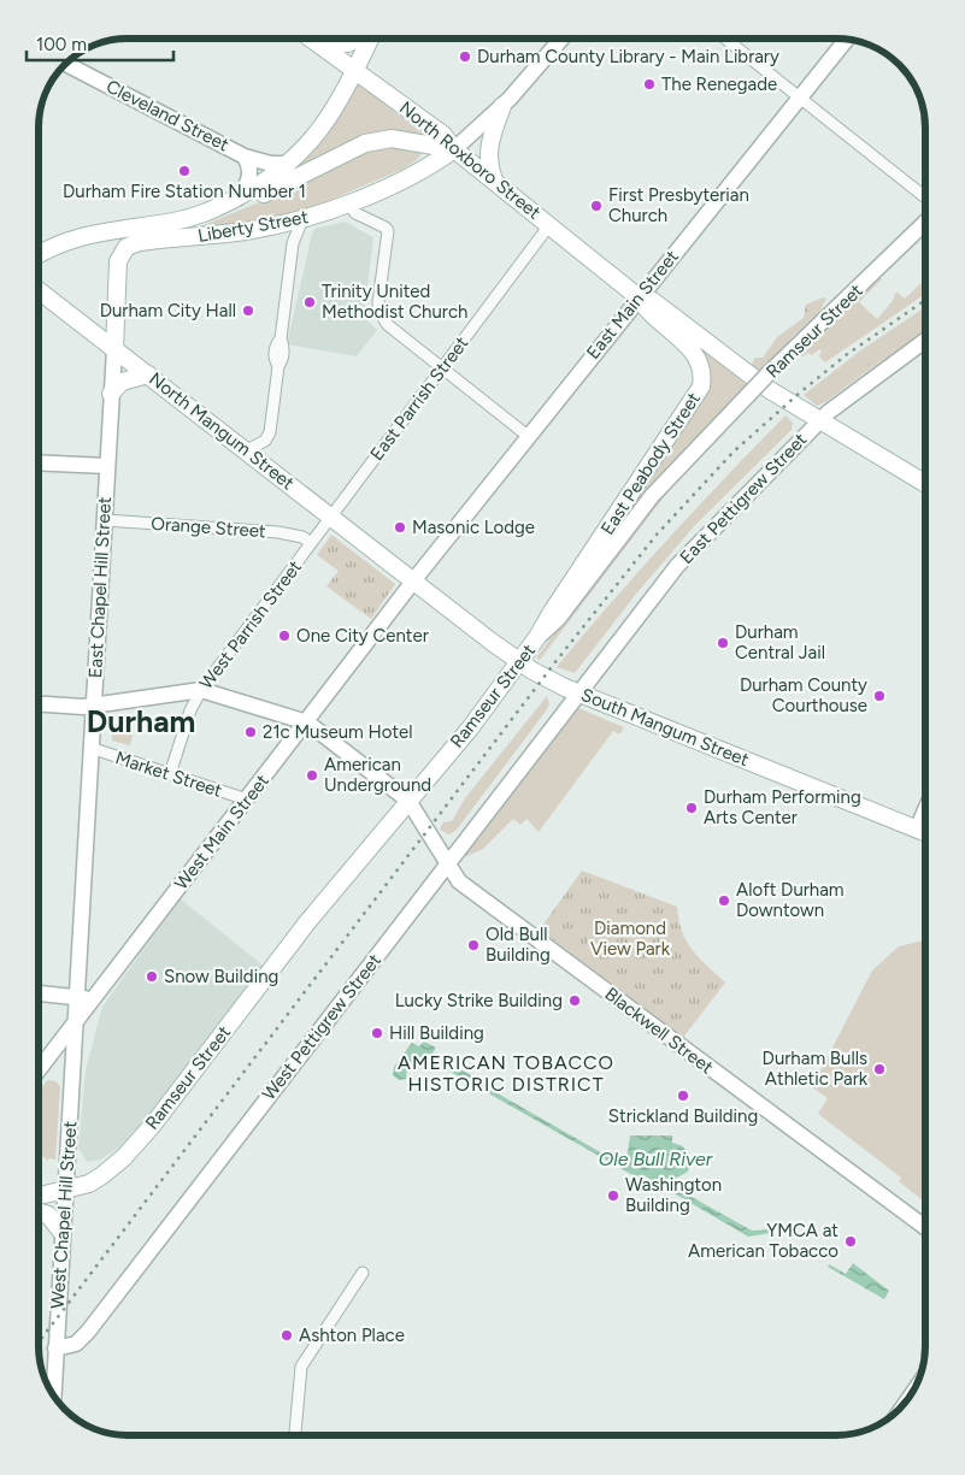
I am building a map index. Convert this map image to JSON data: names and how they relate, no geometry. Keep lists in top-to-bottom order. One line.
{"streets":{"main road":["North Roxboro Street","Liberty Street","Ramseur Street","North Mangum Street","East Peabody Street","East Chapel Hill Street","South Mangum Street"],"street":["Cleveland Street","East Main Street","East Parrish Street","East Pettigrew Street","Orange Street","West Parrish Street","Market Street","West Main Street","West Pettigrew Street","Blackwell Street","West Chapel Hill Street"]},"crossings":[["North Roxboro Street","Liberty Street"],["North Roxboro Street","East Main Street"],["North Roxboro Street","East Parrish Street"],["North Roxboro Street","East Peabody Street"],["Liberty Street","East Chapel Hill Street"],["East Main Street","North Mangum Street"],["East Main Street","East Peabody Street"],["East Main Street","South Mangum Street"],["East Main Street","West Main Street"],["Ramseur Street","East Peabody Street"],["Ramseur Street","South Mangum Street"],["Ramseur Street","Blackwell Street"],["Ramseur Street","West Chapel Hill Street"],["East Parrish Street","North Mangum Street"],["East Parrish Street","West Parrish Street"],["North Mangum Street","East Chapel Hill Street"],["North Mangum Street","West Parrish Street"],["North Mangum Street","South Mangum Street"],["North Mangum Street","West Main Street"],["East Pettigrew Street","South Mangum Street"],["East Pettigrew Street","West Pettigrew Street"],["Orange Street","East Chapel Hill Street"],["Orange Street","West Parrish Street"],["East Chapel Hill Street","Market Street"],["East Chapel Hill Street","West Main Street"],["East Chapel Hill Street","West Chapel Hill Street"],["West Parrish Street","Market Street"],["South Mangum Street","West Main Street"],["South Mangum Street","West Pettigrew Street"],["Market Street","West Main Street"],["West Main Street","West Chapel Hill Street"],["West Pettigrew Street","Blackwell Street"],["West Pettigrew Street","West Chapel Hill Street"]],"districts":["Durham","AMERICAN TOBACCO HISTORIC DISTRICT"],"water":["Ole Bull River"],"parks":["Diamond View Park"],"places":["Durham County Library - Main Library","The Renegade","Durham Fire Station Number 1","First Presbyterian Church","Trinity United Methodist Church","Durham City Hall","Masonic Lodge","One City Center","Durham Central Jail","Durham County Courthouse","21c Museum Hotel","American Underground","Durham Performing Arts Center","Aloft Durham Downtown","Old Bull Building","Snow Building","Lucky Strike Building","Hill Building","Durham Bulls Athletic Park","Strickland Building","Washington Building","YMCA at American Tobacco","Ashton Place"],"scale_bar":"100 m"}
